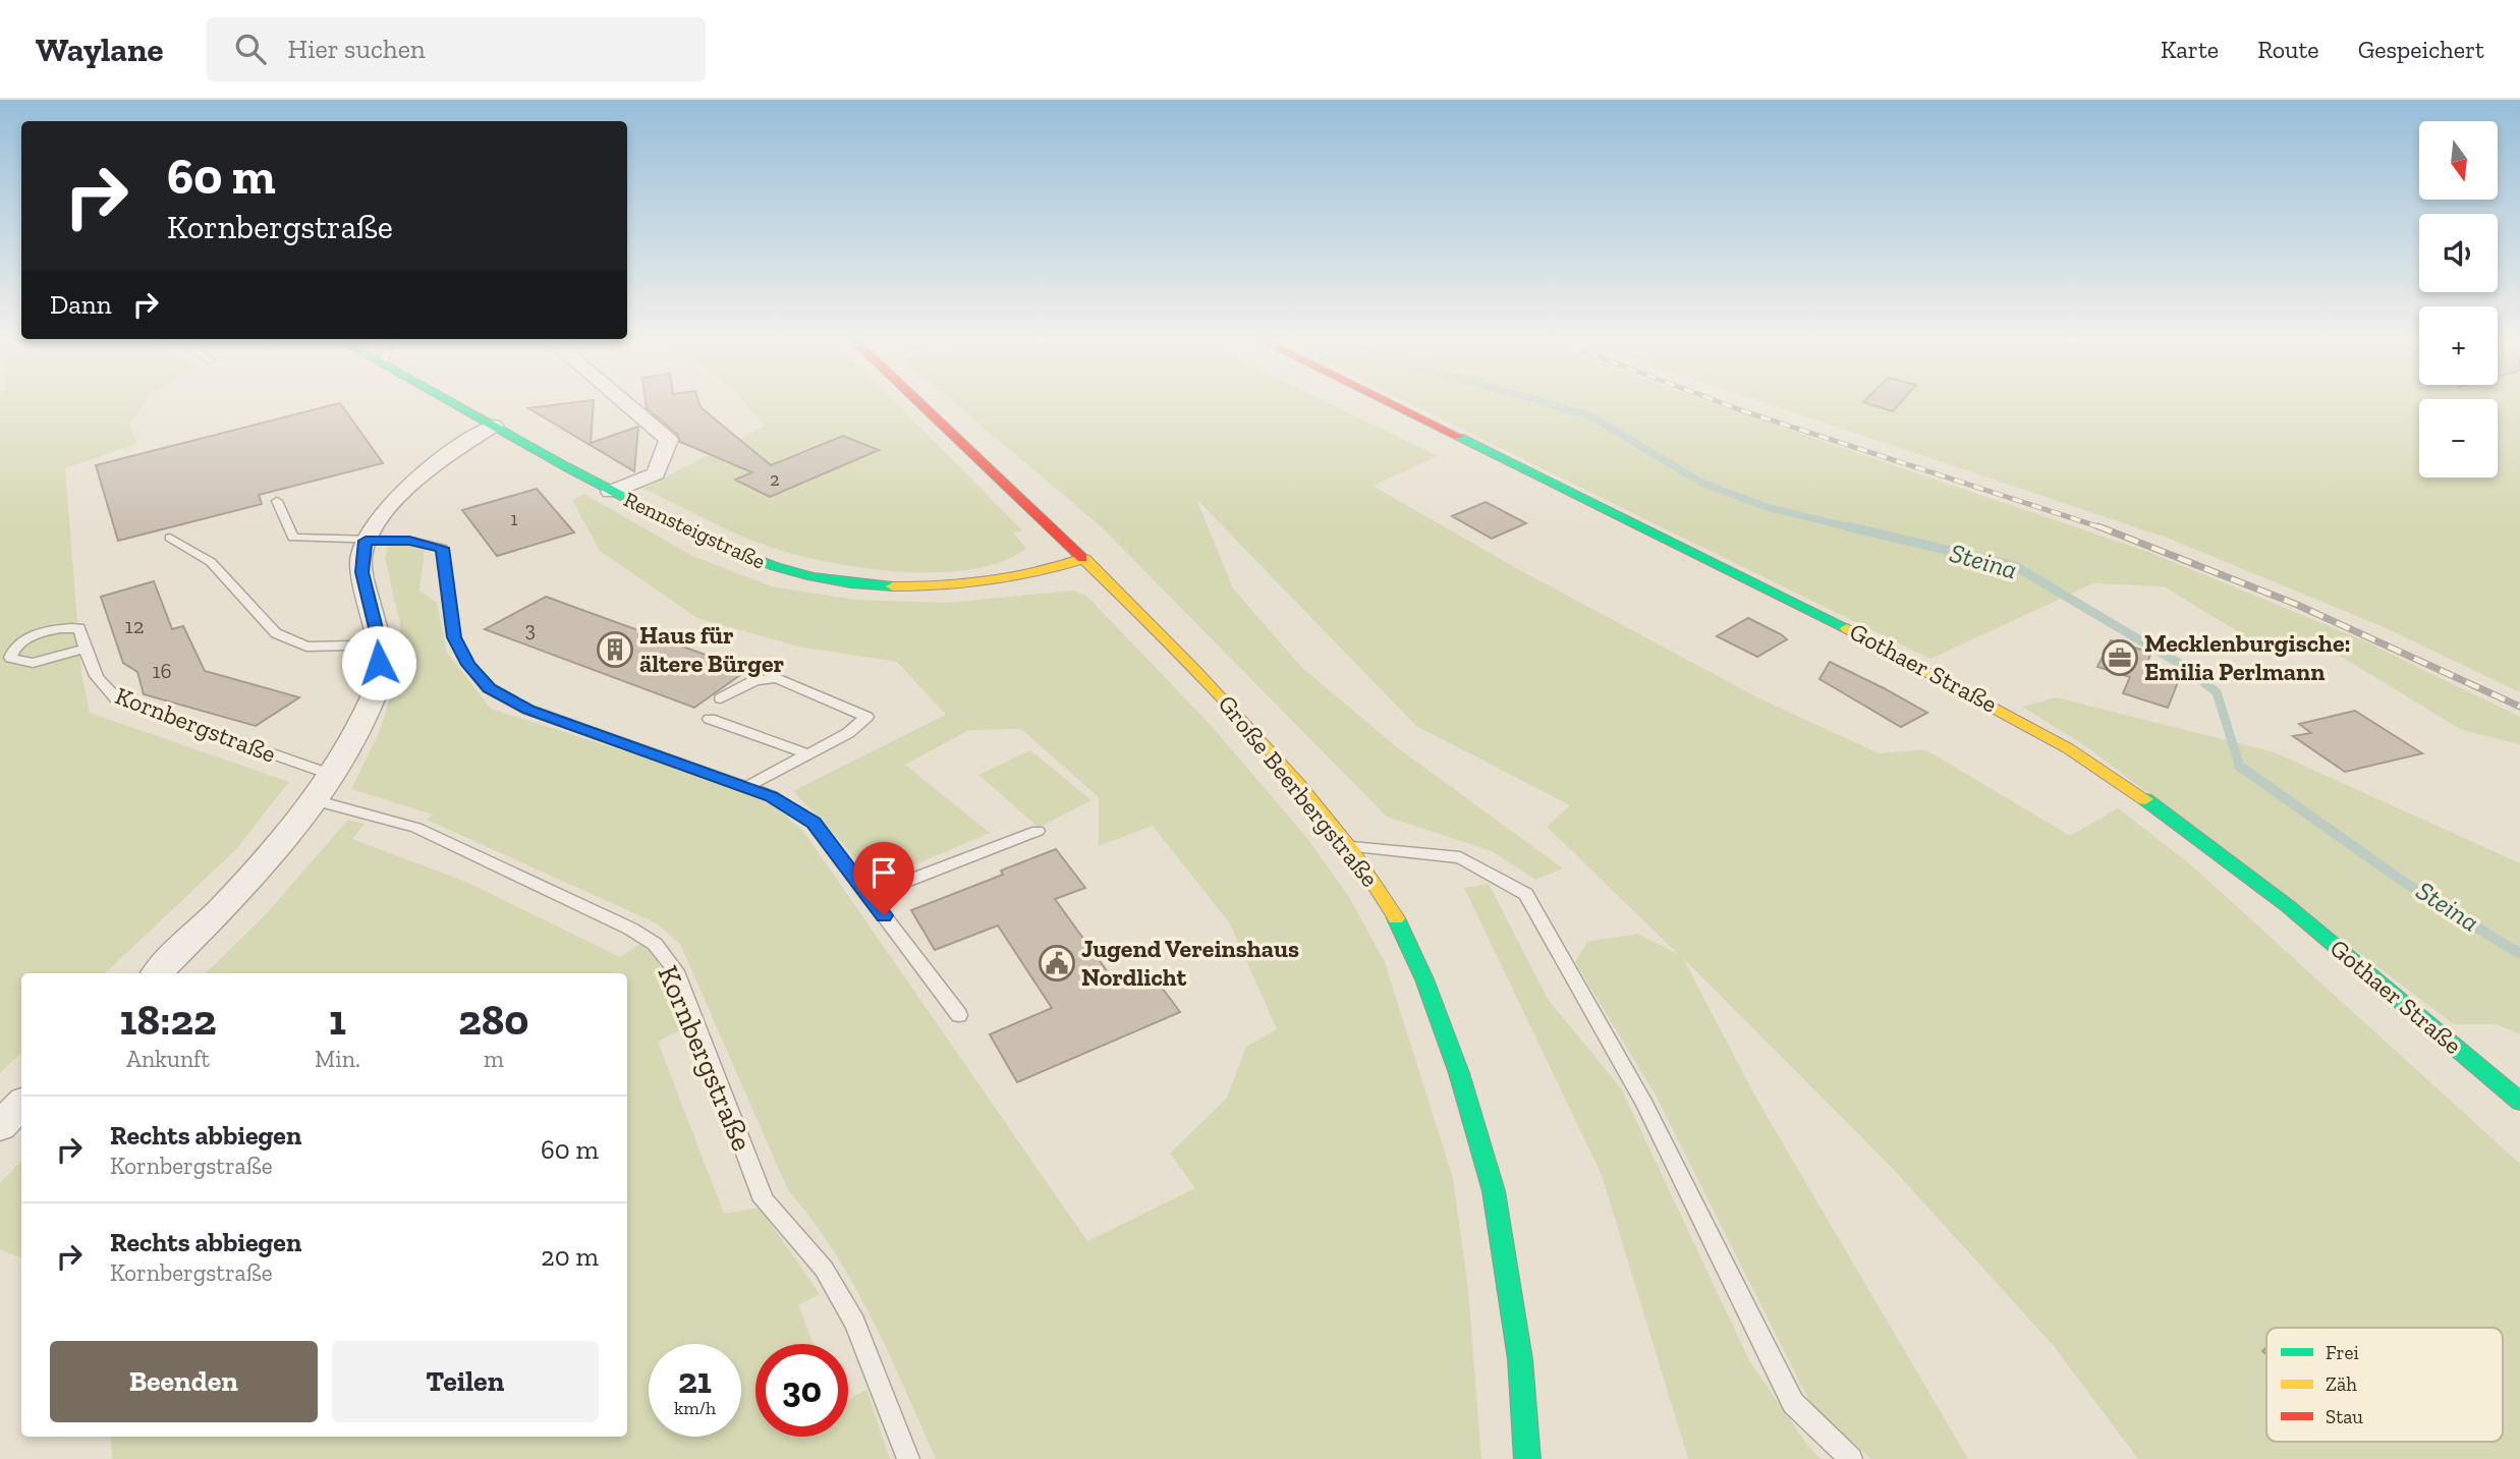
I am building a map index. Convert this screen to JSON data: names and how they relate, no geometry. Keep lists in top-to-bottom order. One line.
{"streets":{"street":["Rennsteigstraße","Gothaer Straße","Große Beerbergstraße"],"lane":["Kornbergstraße"]},"crossings":[["Rennsteigstraße","Große Beerbergstraße"]],"water":["Steina"],"places":{"building":["Haus für ältere Bürger"],"office":["Mecklenburgische: Emilia Perlmann"],"public building":["Jugend Vereinshaus Nordlicht"]},"house_numbers":["2","1","12","3","16"],"legend":["Frei","Zäh","Stau"],"north":"bottom","page":{"header":"Waylane","search":"Hier suchen","nav":["Karte","Route","Gespeichert"],"map_buttons":["+","−"],"turn":["60 m","Kornbergstraße"],"then":"Dann","eta":["18:22","Ankunft","1","Min.","280","m"],"list":[{"name":"Rechts abbiegen","note":"Kornbergstraße","value":"60 m"},{"name":"Rechts abbiegen","note":"Kornbergstraße","value":"20 m"}],"buttons":["Beenden","Teilen"],"speed":"21 km/h","limit":"30"}}
